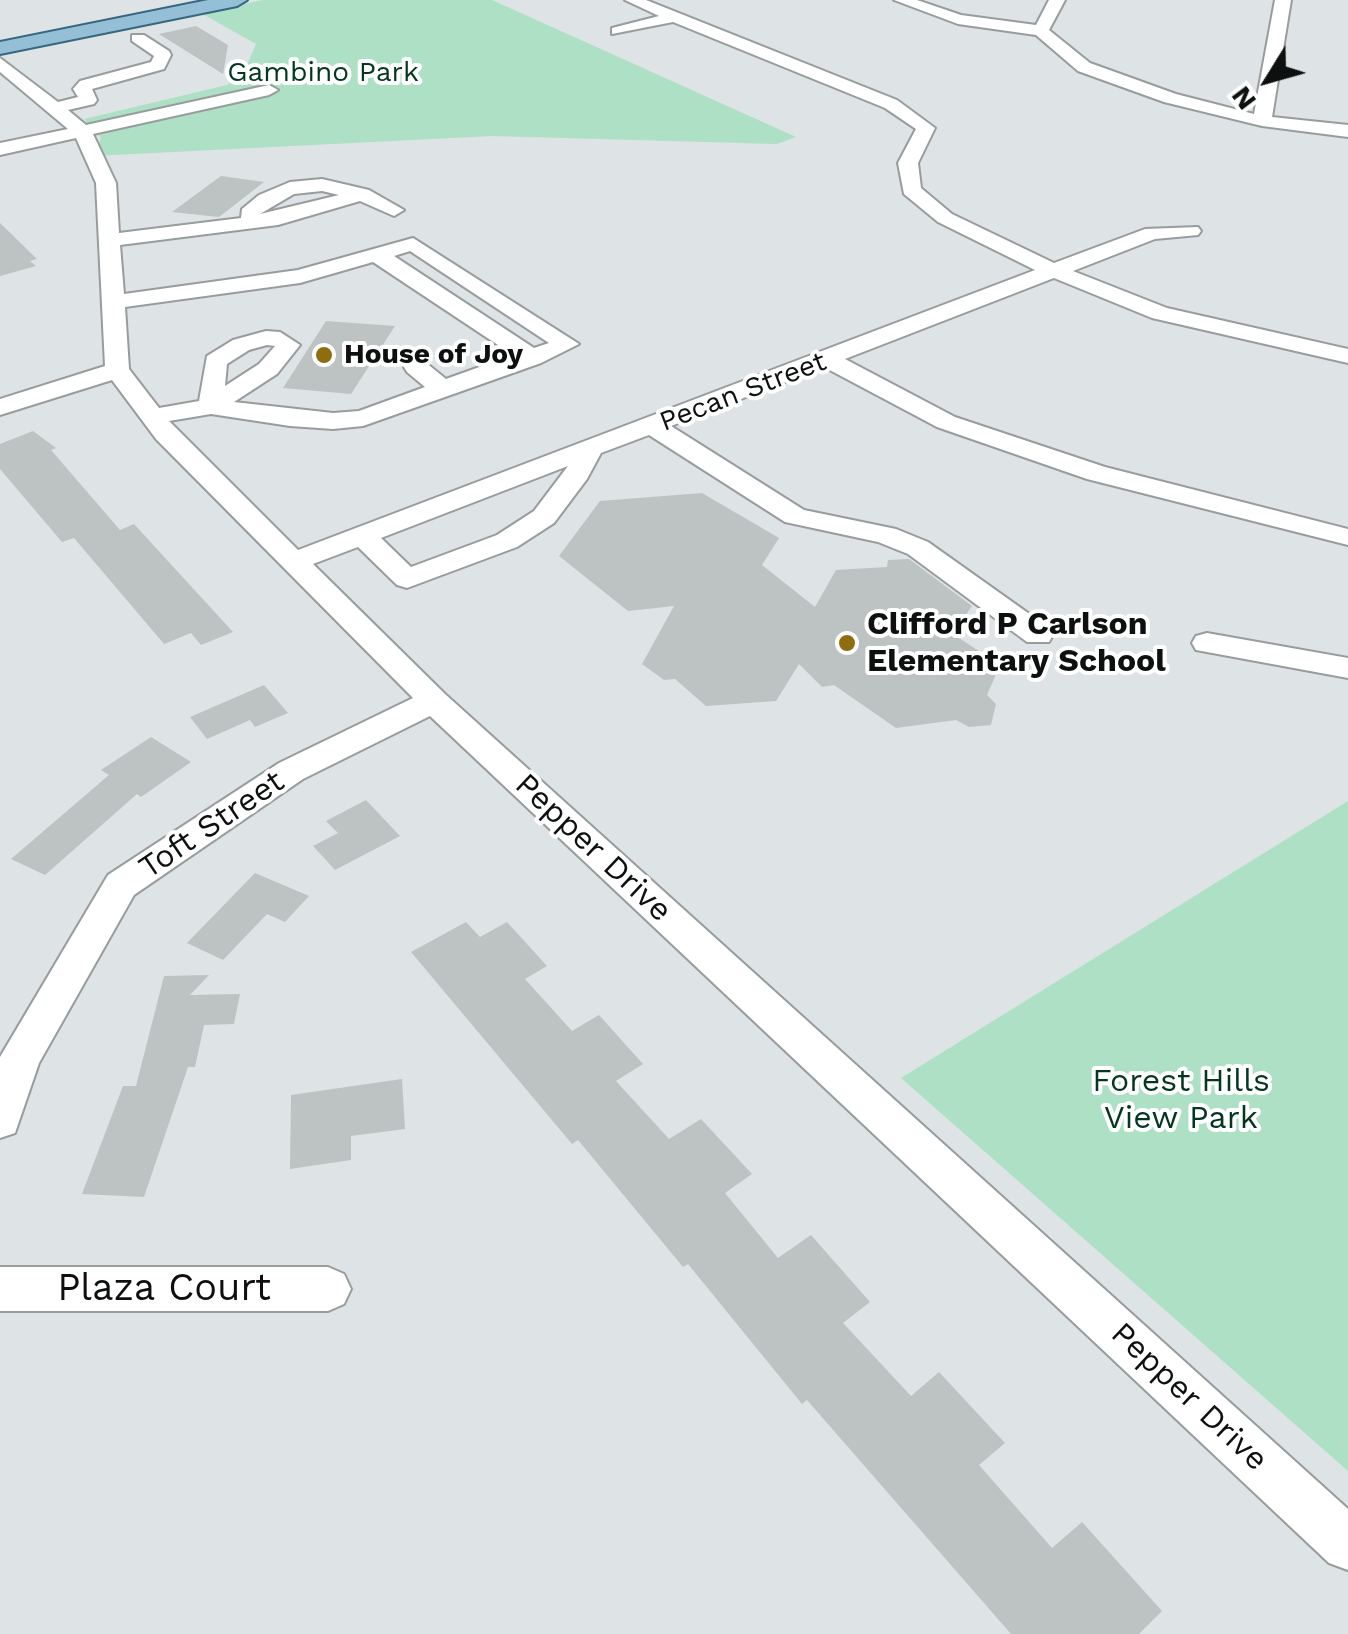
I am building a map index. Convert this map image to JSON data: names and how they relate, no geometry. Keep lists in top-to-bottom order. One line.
{"streets":{"street":["Pecan Street","Toft Street","Pepper Drive","Plaza Court"]},"crossings":[["Pecan Street","Pepper Drive"],["Toft Street","Pepper Drive"]],"parks":["Gambino Park","Forest Hills View Park"],"places":["House of Joy","Clifford P Carlson Elementary School"],"north":"bottom left"}
